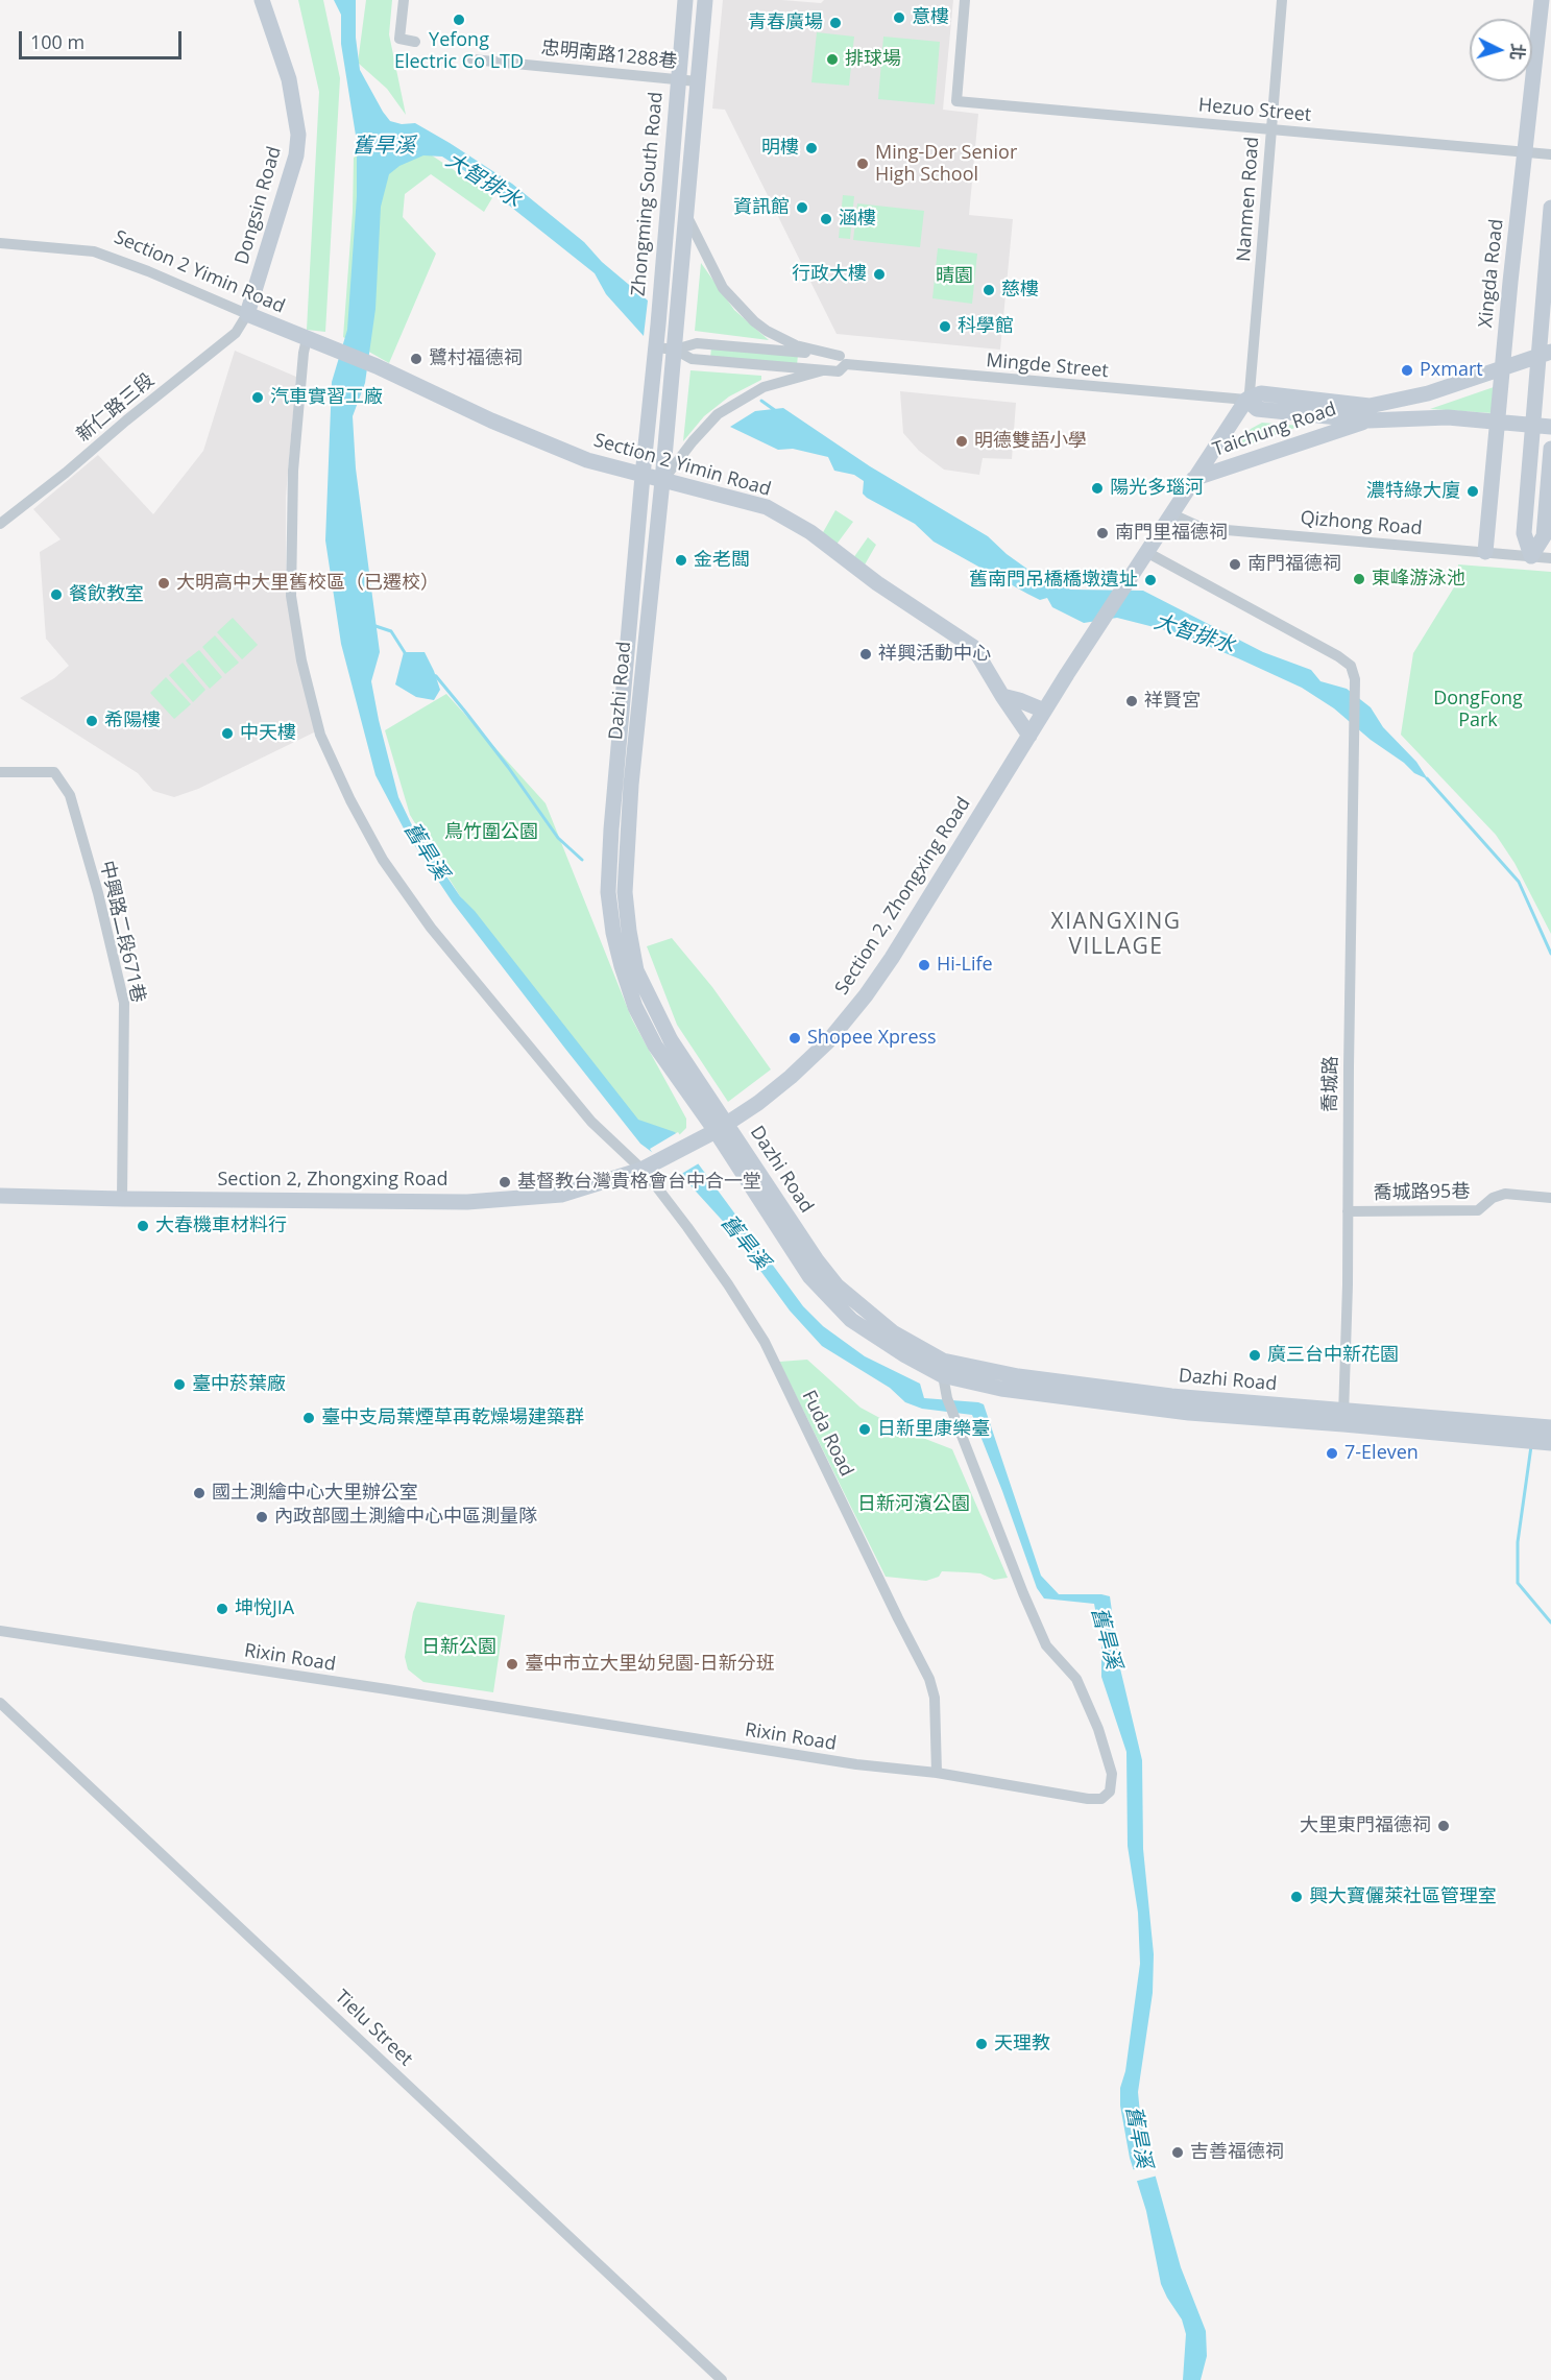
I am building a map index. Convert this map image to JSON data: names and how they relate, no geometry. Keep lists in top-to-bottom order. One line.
{"streets":{"street":["忠明南路1288巷","Hezuo Street","Zhongming South Road","Nanmen Road","Dongsin Road","Section 2 Yimin Road","Xingda Road","Mingde Street","新仁路三段","Taichung Road","Qizhong Road","Dazhi Road","Section 2, Zhongxing Road","中興路二段671巷","喬城路","喬城路95巷","Fuda Road","Rixin Road","Tielu Street"]},"crossings":[["忠明南路1288巷","Zhongming South Road"],["Hezuo Street","Nanmen Road"],["Hezuo Street","Xingda Road"],["Zhongming South Road","Dazhi Road"],["Nanmen Road","Mingde Street"],["Nanmen Road","Taichung Road"],["Dongsin Road","Section 2 Yimin Road"],["Dongsin Road","新仁路三段"],["Section 2 Yimin Road","新仁路三段"],["Section 2 Yimin Road","Dazhi Road"],["Section 2 Yimin Road","Section 2, Zhongxing Road"],["Section 2 Yimin Road","Fuda Road"],["Xingda Road","Taichung Road"],["Xingda Road","Qizhong Road"],["Mingde Street","Taichung Road"],["Mingde Street","Dazhi Road"],["Taichung Road","Qizhong Road"],["Taichung Road","Section 2, Zhongxing Road"],["Taichung Road","喬城路"],["Dazhi Road","Section 2, Zhongxing Road"],["Dazhi Road","喬城路"],["Dazhi Road","Rixin Road"],["Section 2, Zhongxing Road","中興路二段671巷"],["Section 2, Zhongxing Road","Fuda Road"],["喬城路","喬城路95巷"],["Fuda Road","Rixin Road"]],"districts":["XIANGXING VILLAGE"],"water":["舊旱溪","大智排水"],"parks":["晴園","DongFong Park","鳥竹圍公園","日新河濱公園","日新公園"],"places":["意樓","Yefong Electric Co LTD","青春廣場","排球場","明樓","Ming-Der Senior High School","資訊館","涵樓","行政大樓","慈樓","科學館","鷺村福德祠","Pxmart","汽車實習工廠","明德雙語小學","陽光多瑙河","濃特綠大廈","南門里福德祠","金老闆","南門福德祠","東峰游泳池","舊南門吊橋橋墩遺址","大明高中大里舊校區（已遷校）","餐飲教室","祥興活動中心","祥賢宮","希陽樓","中天樓","Hi-Life","Shopee Xpress","基督教台灣貴格會台中合一堂","大春機車材料行","廣三台中新花園","臺中菸葉廠","臺中支局葉煙草再乾燥場建築群","日新里康樂臺","7-Eleven","國土測繪中心大里辦公室","內政部國土測繪中心中區測量隊","坤悅JIA","臺中市立大里幼兒園-日新分班","大里東門福德祠","興大寶儷萊社區管理室","天理教","吉善福德祠"],"scale_bar":"100 m","north":"right"}
